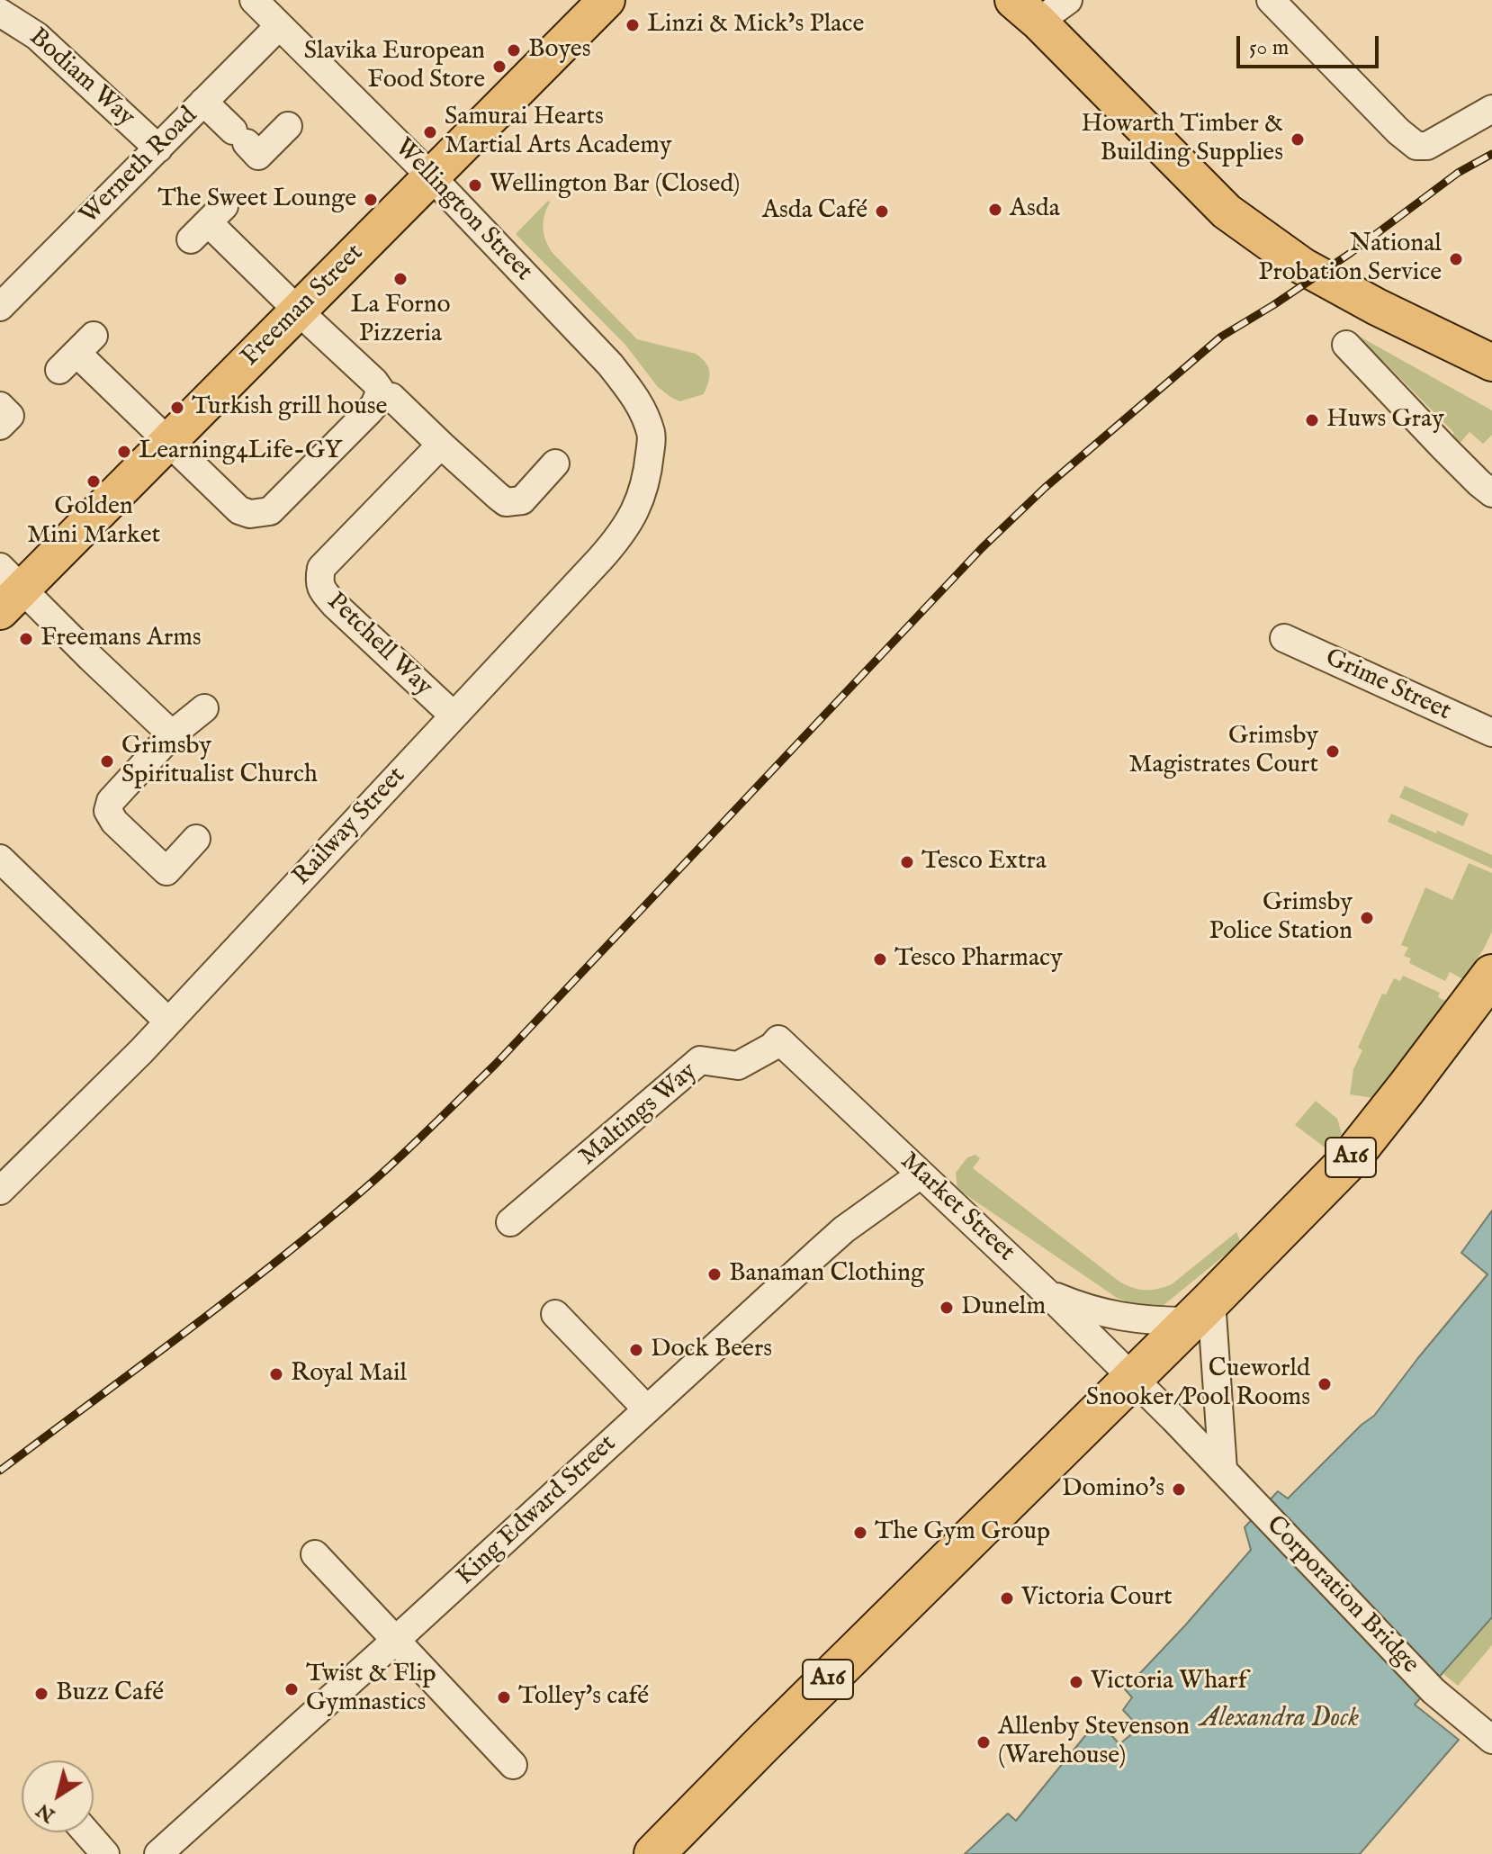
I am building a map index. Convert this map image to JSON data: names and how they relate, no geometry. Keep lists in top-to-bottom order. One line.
{"streets":{"highway":["A16"],"main road":["Freeman Street"],"street":["Bodiam Way","Werneth Road","Wellington Street","Petchell Way","Grime Street","Railway Street","Maltings Way","Market Street","King Edward Street","Corporation Bridge"]},"crossings":[["Bodiam Way","Werneth Road"],["Werneth Road","Wellington Street"],["Wellington Street","Freeman Street"],["Wellington Street","Railway Street"],["Petchell Way","Railway Street"],["Maltings Way","Market Street"],["A16","Market Street"],["Market Street","King Edward Street"],["Market Street","Corporation Bridge"]],"water":["Alexandra Dock"],"places":["Linzi & Mick’s Place","Boyes","Slavika European Food Store","Samurai Hearts Martial Arts Academy","Howarth Timber & Building Supplies","Wellington Bar (Closed)","The Sweet Lounge","Asda","Asda Café","National Probation Service","La Forno Pizzeria","Turkish grill house","Huws Gray","Learning4Life-GY","Golden Mini Market","Freemans Arms","Grimsby Magistrates Court","Grimsby Spiritualist Church","Tesco Extra","Grimsby Police Station","Tesco Pharmacy","Banaman Clothing","Dunelm","Dock Beers","Royal Mail","Cueworld Snooker/Pool Rooms","Domino's","The Gym Group","Victoria Court","Victoria Wharf","Twist & Flip Gymnastics","Buzz Café","Tolley's café","Allenby Stevenson (Warehouse)"],"scale_bar":"50 m","north":"bottom left"}
